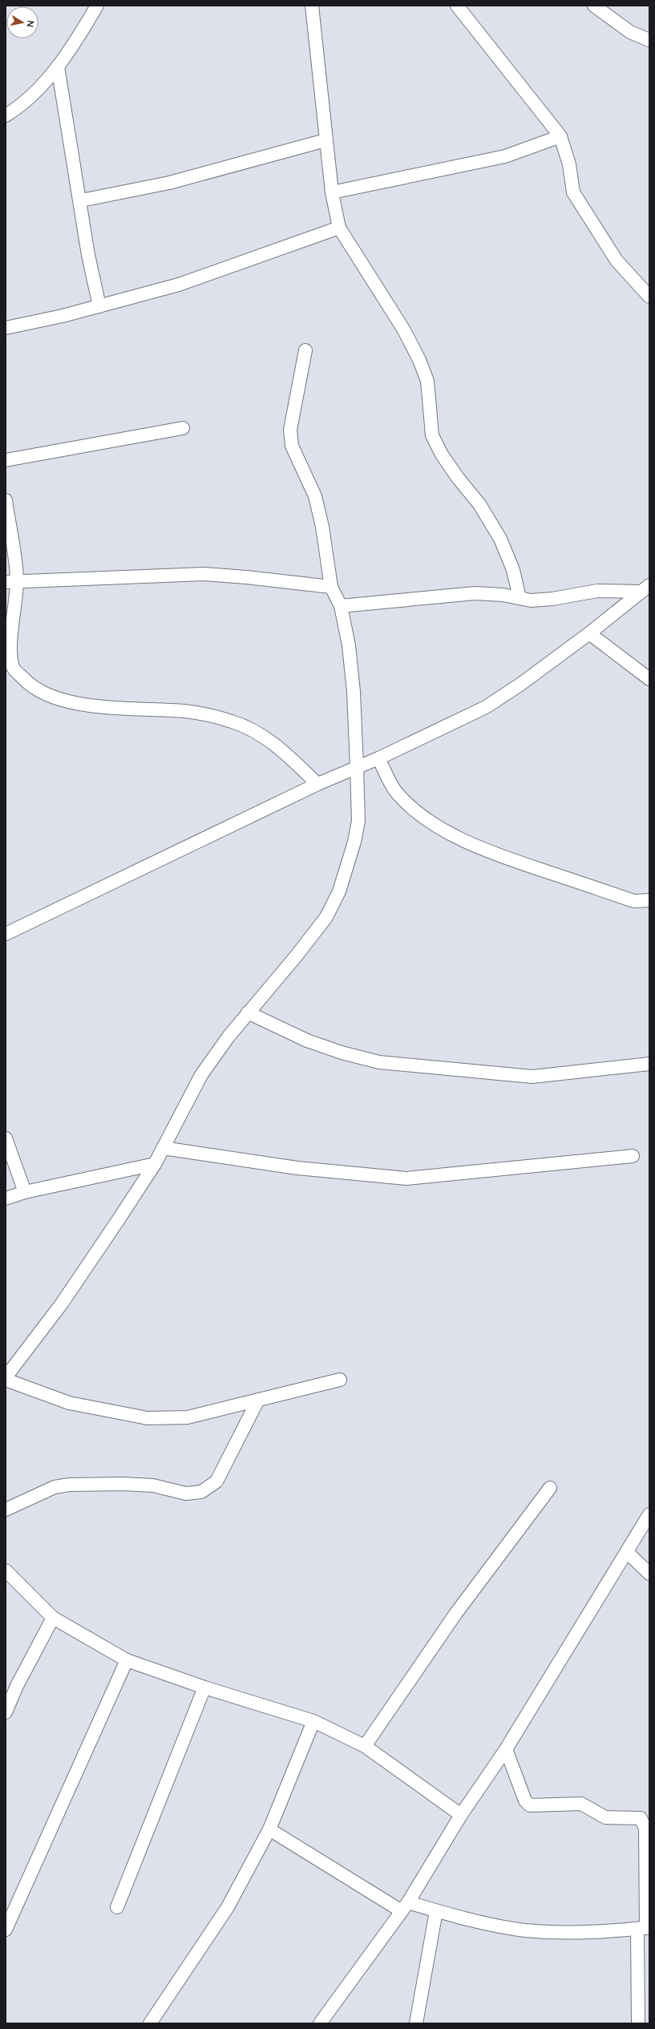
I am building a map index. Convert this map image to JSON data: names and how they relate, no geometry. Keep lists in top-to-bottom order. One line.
{"north":"right"}
